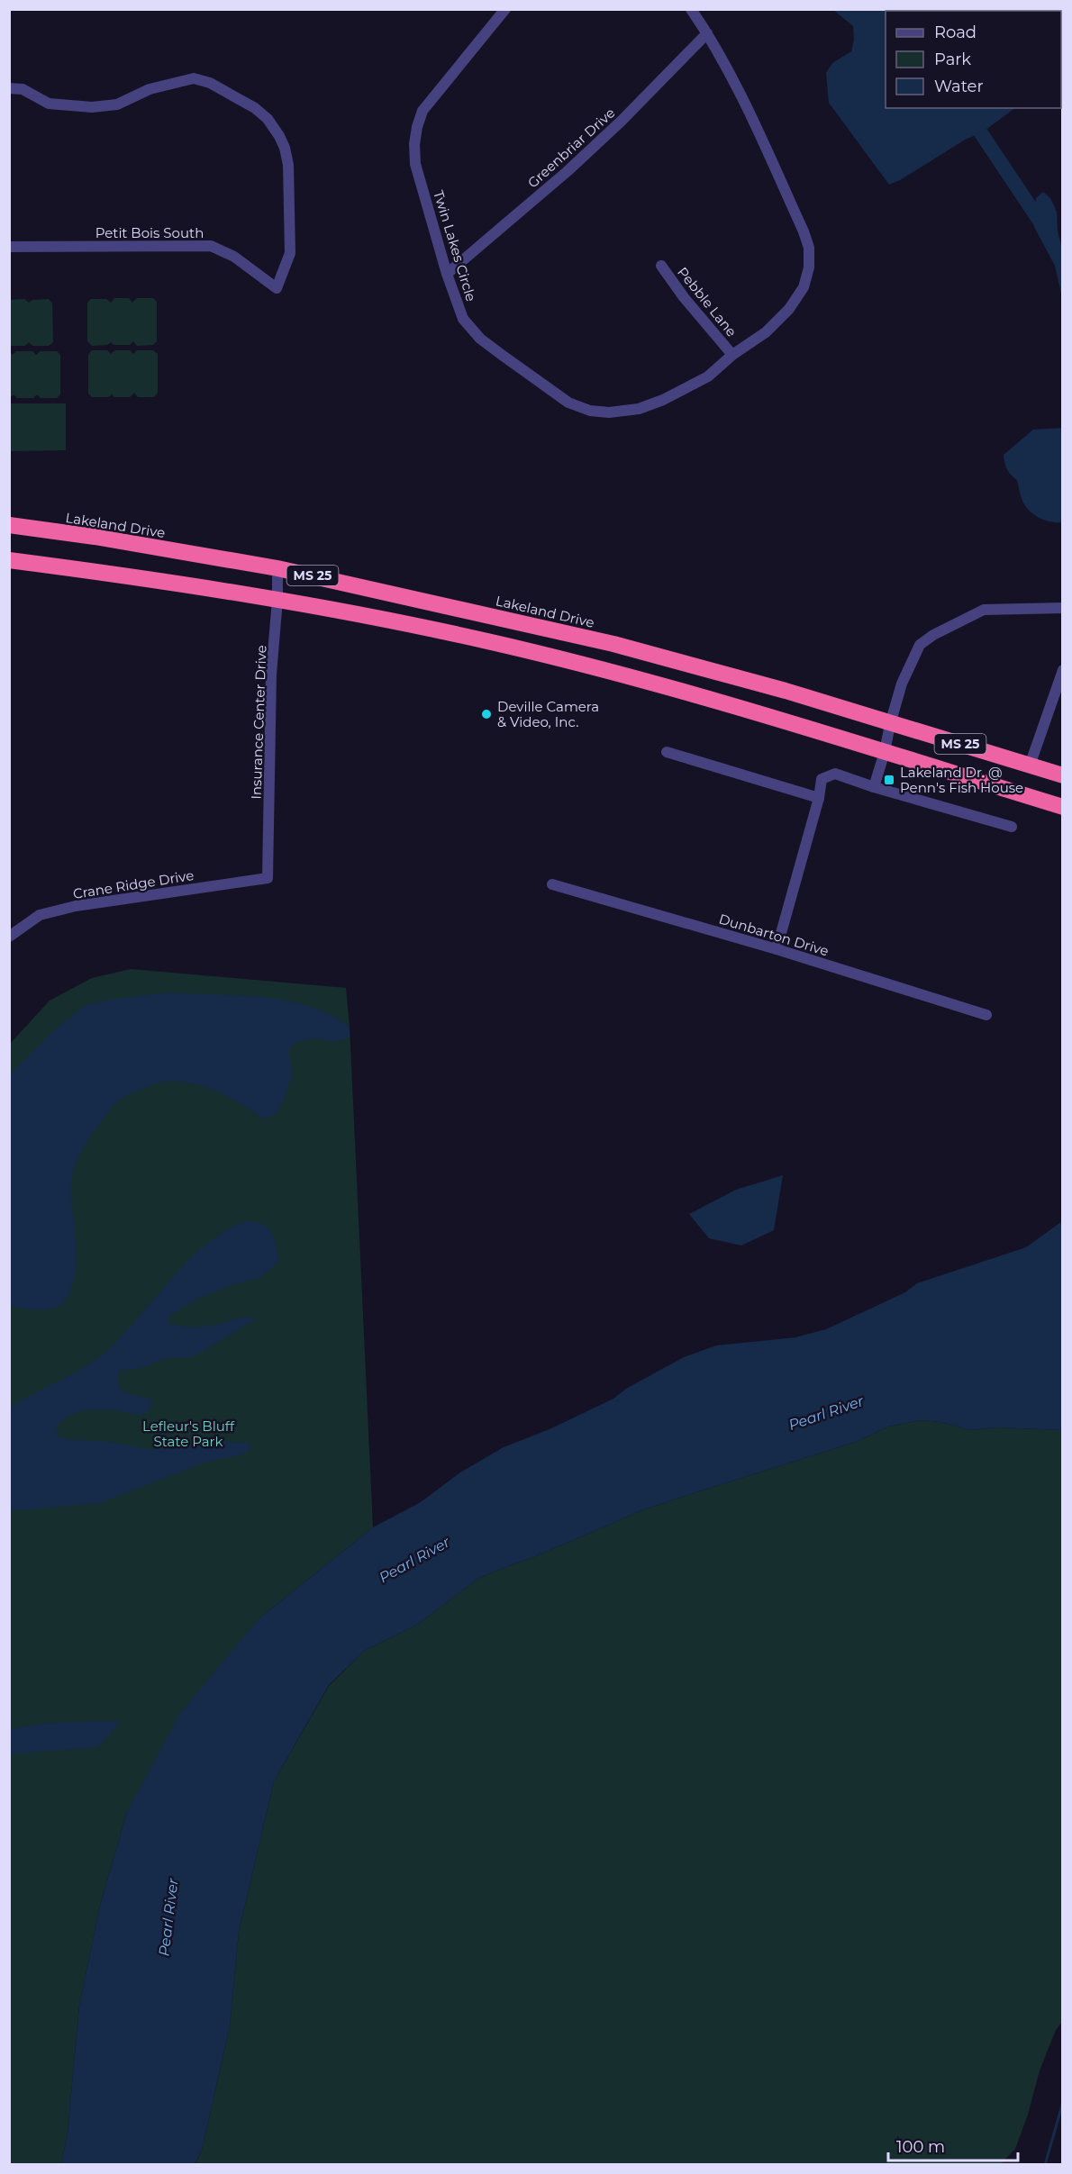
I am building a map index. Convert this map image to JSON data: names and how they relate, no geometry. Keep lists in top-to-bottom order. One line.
{"streets":{"highway":["Lakeland Drive","MS 25"],"street":["Greenbriar Drive","Petit Bois South","Twin Lakes Circle","Pebble Lane","Insurance Center Drive","Crane Ridge Drive","Dunbarton Drive"]},"crossings":[["Greenbriar Drive","Twin Lakes Circle"],["Twin Lakes Circle","Pebble Lane"],["Lakeland Drive","Insurance Center Drive"],["MS 25","Insurance Center Drive"],["Insurance Center Drive","Crane Ridge Drive"]],"water":["Pearl River"],"parks":["Lefleur's Bluff State Park"],"places":{"other":["Deville Camera & Video, Inc."],"transit":["Lakeland Dr. @ Penn's Fish House"]},"legend":["Road","Park","Water"],"scale_bar":"100 m"}
